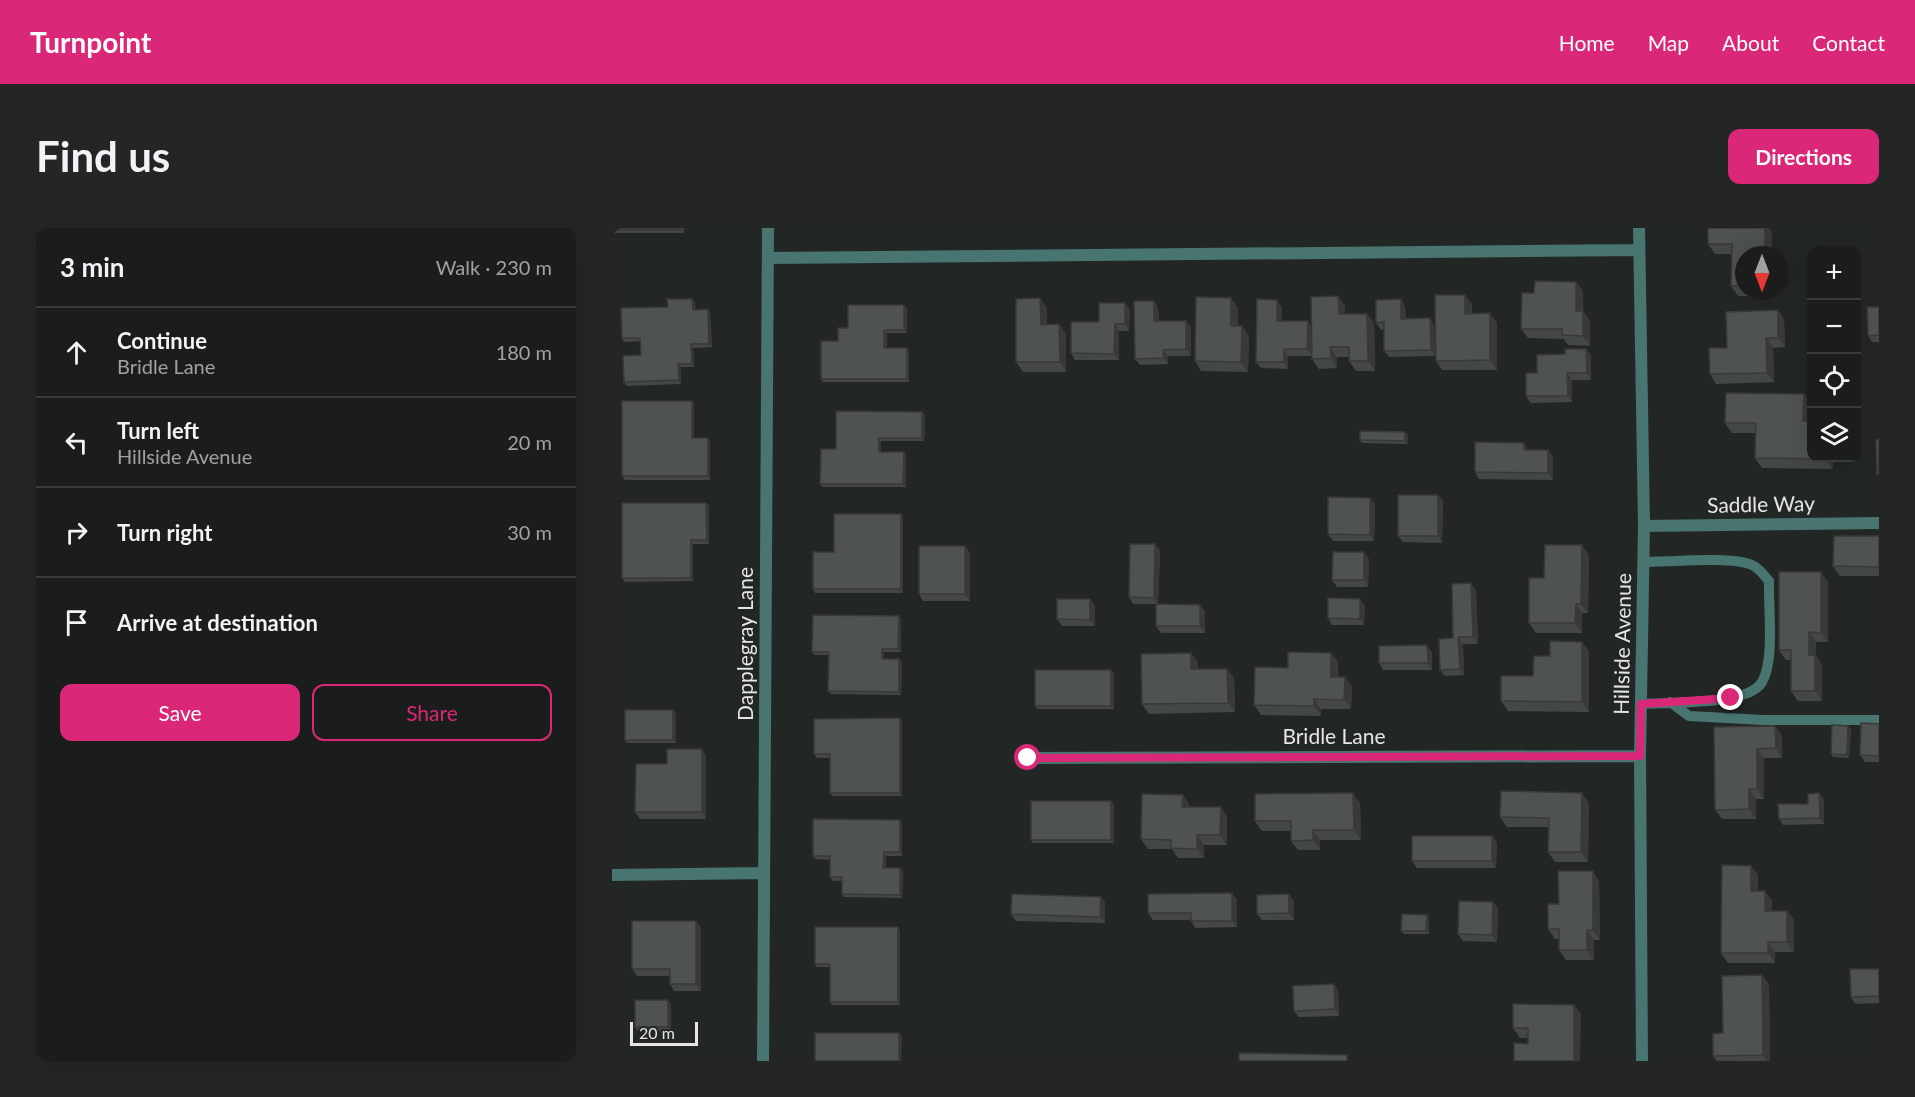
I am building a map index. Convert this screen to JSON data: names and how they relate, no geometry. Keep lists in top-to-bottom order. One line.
{"streets":{"street":["Saddle Way","Dapplegray Lane","Hillside Avenue","Bridle Lane"]},"crossings":[["Saddle Way","Hillside Avenue"],["Hillside Avenue","Bridle Lane"]],"scale_bar":"20 m","north":"bottom","page":{"header":"Turnpoint","nav":["Home","Map","About","Contact"],"buttons":["Directions",["Save","Share"]],"title":"Find us","heading":["3 min","Walk · 230 m"],"map_buttons":["+","−"],"list":[["Continue","Bridle Lane","180 m"],["Turn left","Hillside Avenue","20 m"],["Turn right","30 m"],"Arrive at destination"],"scale":"20 m"}}
